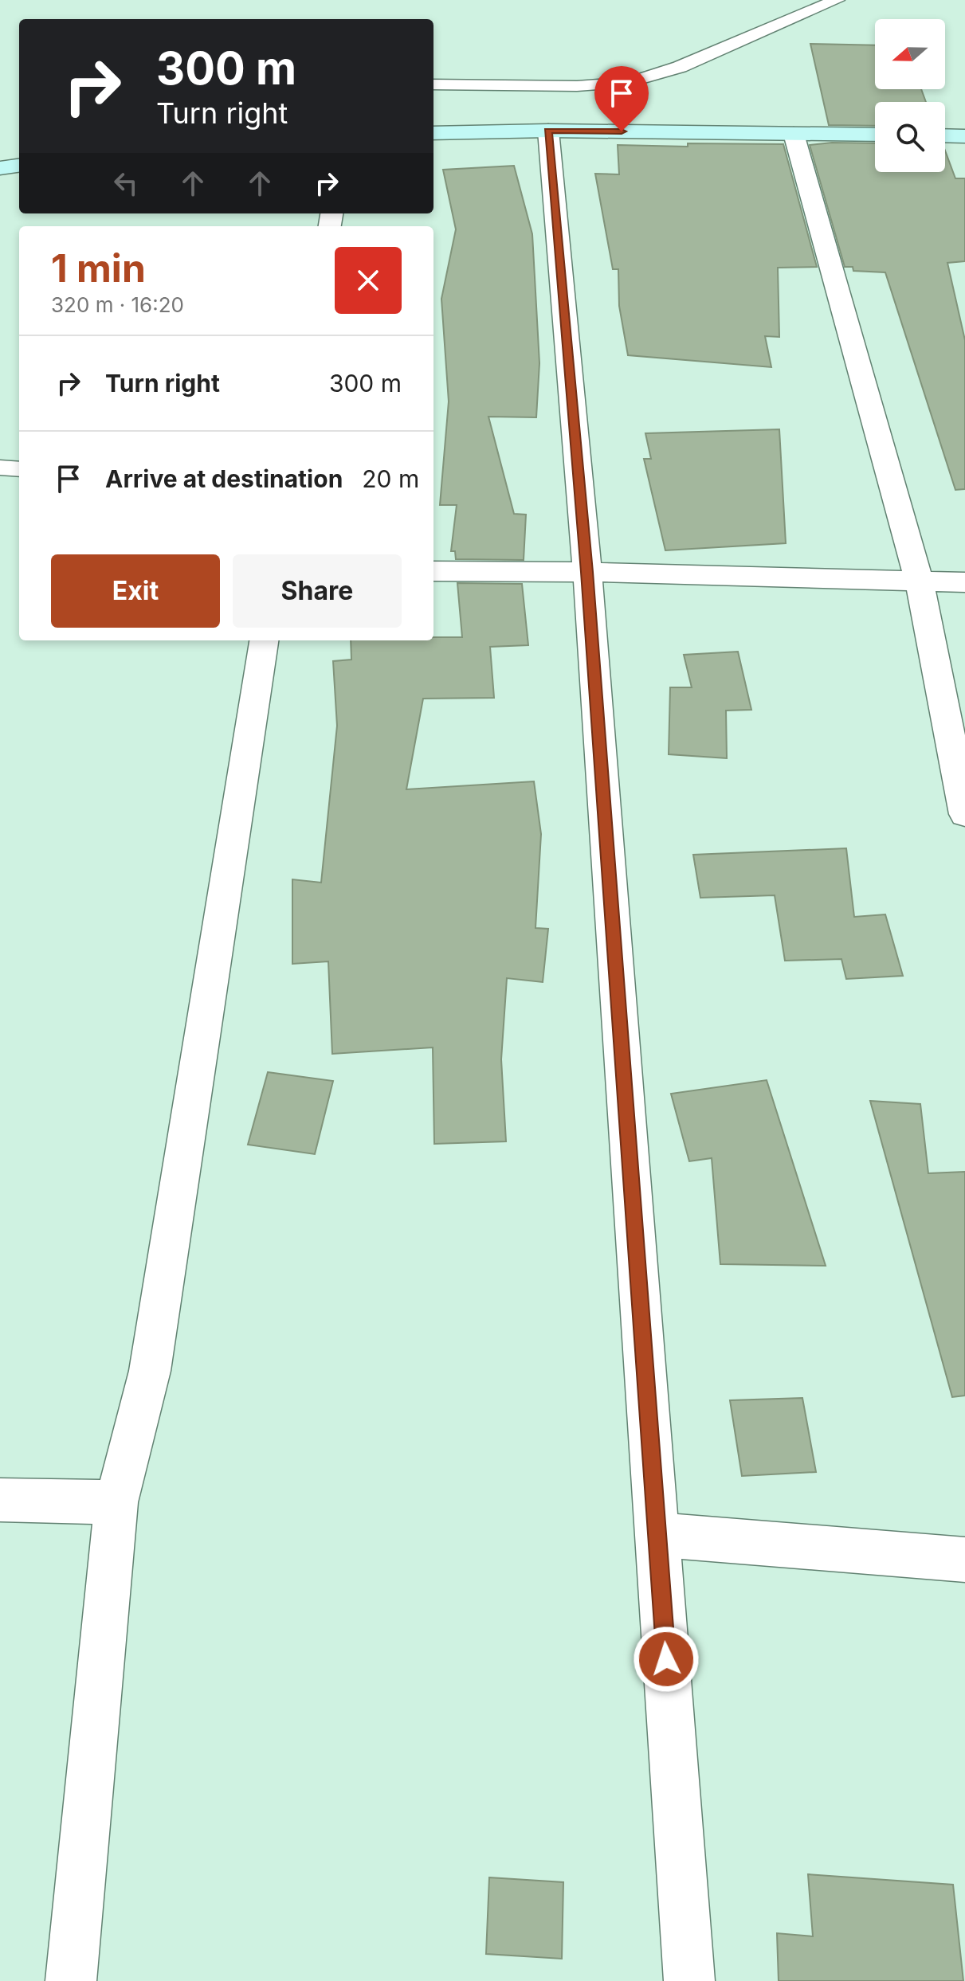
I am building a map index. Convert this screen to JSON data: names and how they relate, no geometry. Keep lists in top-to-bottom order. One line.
{"north":"left","page":{"turn":["300 m","Turn right"],"heading":["1 min","320 m · 16:20"],"list":[{"name":"Turn right","value":"300 m"},{"name":"Arrive at destination","value":"20 m"}],"buttons":["Exit","Share"]}}
